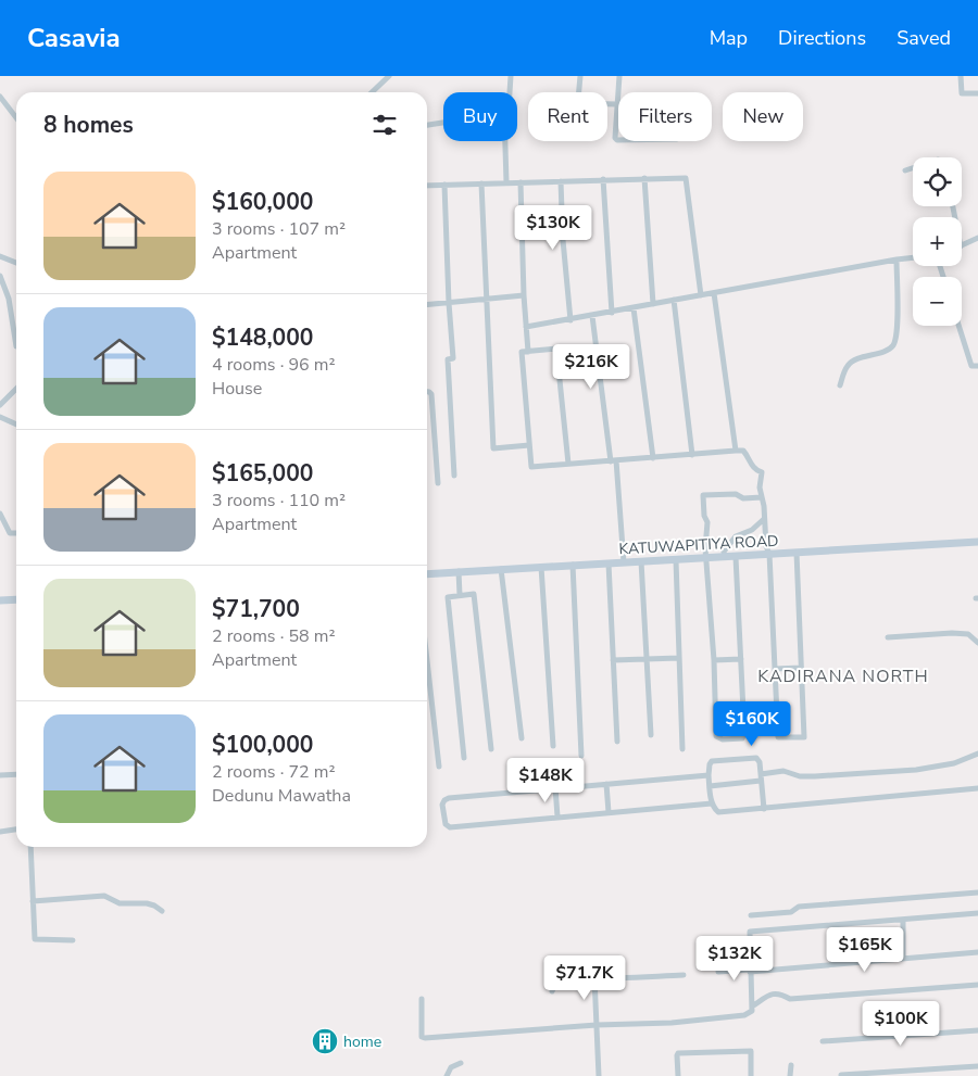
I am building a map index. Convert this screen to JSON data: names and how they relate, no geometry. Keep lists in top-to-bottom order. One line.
{"streets":{"street":["KATUWAPITIYA ROAD"]},"districts":["KADIRANA NORTH"],"places":{"building":["home"]},"page":{"header":"Casavia","nav":["Map","Directions","Saved"],"chip":["Buy","Rent","Filters","New"],"heading":"8 homes","map_buttons":["+","−"],"list":[{"name":"$160,000","note":"3 rooms · 107 m² · Apartment"},{"name":"$148,000","note":"4 rooms · 96 m² · House"},{"name":"$165,000","note":"3 rooms · 110 m² · Apartment"},{"name":"$71,700","note":"2 rooms · 58 m² · Apartment"},{"name":"$100,000","note":"2 rooms · 72 m² · Dedunu Mawatha"}],"price":["$130K","$216K","$160K","$148K","$165K","$132K","$71.7K","$100K"]}}
